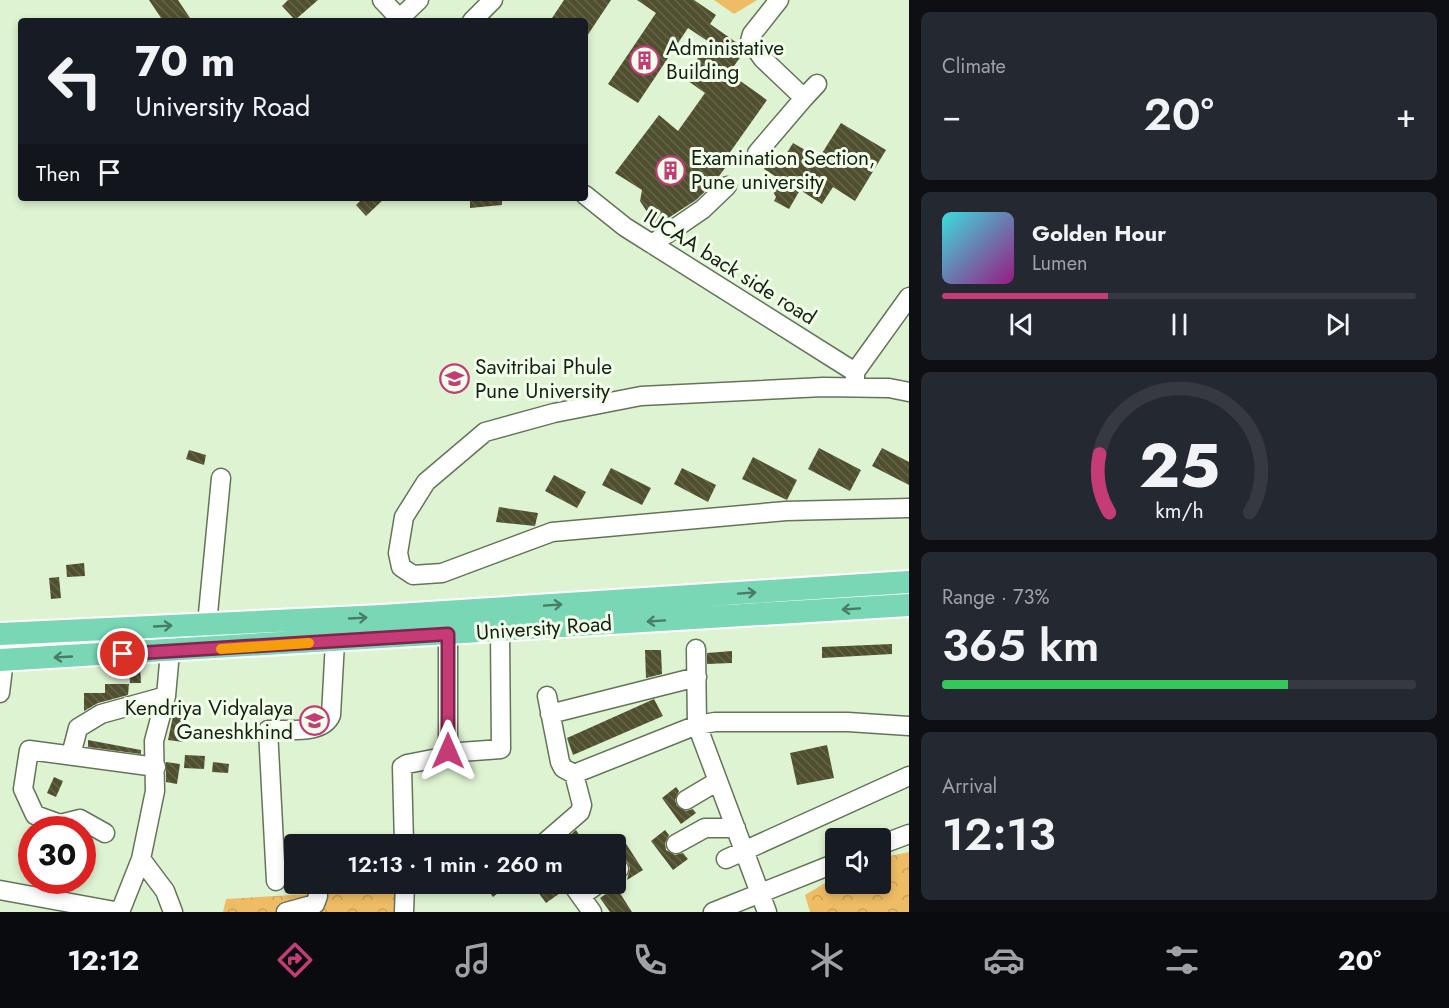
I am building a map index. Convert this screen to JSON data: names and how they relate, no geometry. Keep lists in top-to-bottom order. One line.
{"streets":{"main road":["University Road"],"street":["IUCAA back side road"]},"places":{"building":["Administative Building","Examination Section, Pune university"],"school or university":["Savitribai Phule Pune University","Kendriya Vidyalaya Ganeshkhind"]},"page":{"tile":["Climate",["Range · 73%","365 km"],["Arrival","12:13"]],"turn":["70 m","University Road"],"heat":["−","20°","+"],"then":"Then","song":["Golden Hour","Lumen"],"limit":"30","trip":"12:13 · 1 min · 260 m","tabs":["12:12","20°"],"gauge":["25","km/h"]}}
